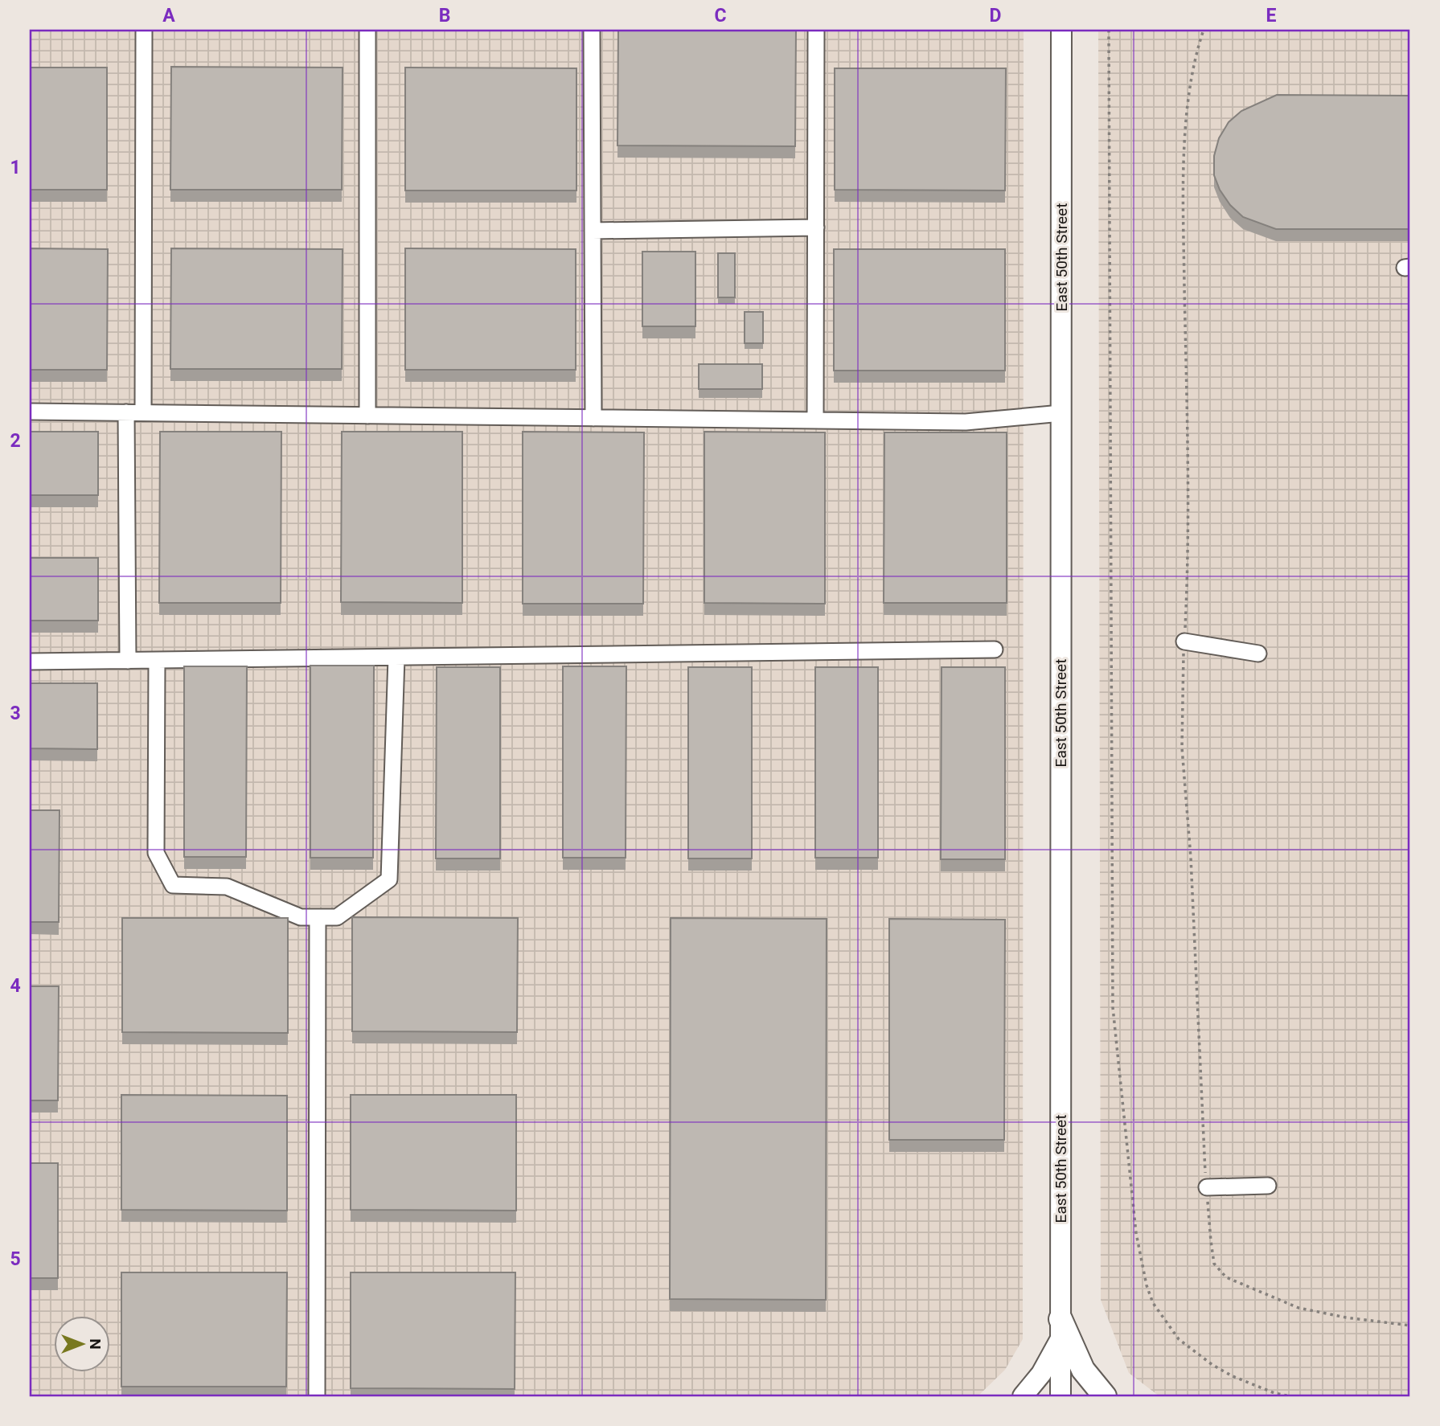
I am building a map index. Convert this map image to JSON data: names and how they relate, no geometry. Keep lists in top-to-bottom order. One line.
{"streets":{"main road":["East 50th Street"]},"north":"right","grid":{"columns":["A","B","C","D","E"],"rows":["1","2","3","4","5"]}}
